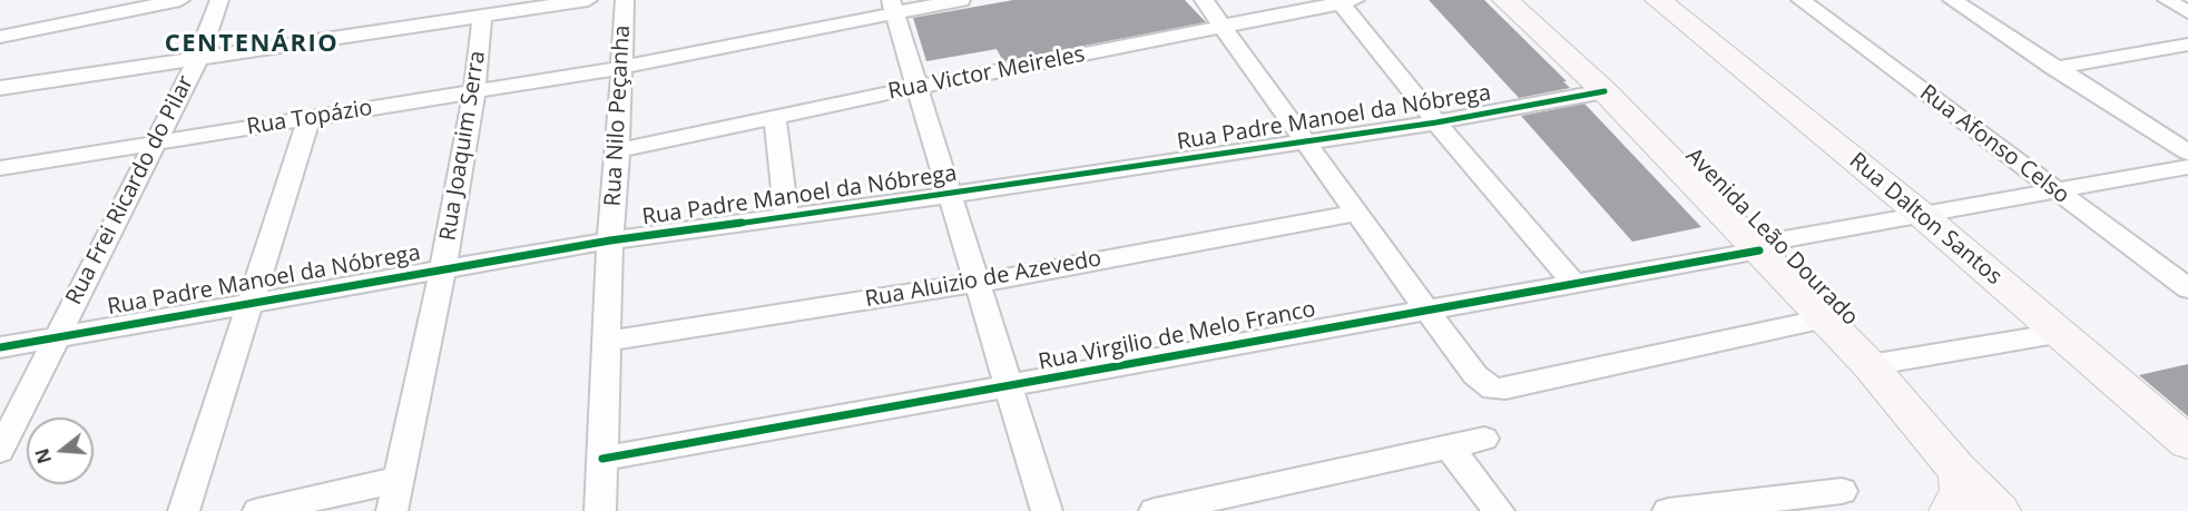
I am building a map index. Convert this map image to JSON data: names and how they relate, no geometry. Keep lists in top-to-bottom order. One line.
{"streets":{"main road":["Rua Dalton Santos","Avenida Leão Dourado"],"street":["Rua Victor Meireles","Rua Nilo Peçanha","Rua Topázio","Rua Padre Manoel da Nóbrega","Rua Afonso Celso","Rua Joaquim Serra","Rua Frei Ricardo do Pilar","Rua Aluizio de Azevedo","Rua Virgilio de Melo Franco"]},"crossings":[["Rua Victor Meireles","Rua Nilo Peçanha"],["Rua Nilo Peçanha","Rua Topázio"],["Rua Nilo Peçanha","Rua Padre Manoel da Nóbrega"],["Rua Nilo Peçanha","Rua Aluizio de Azevedo"],["Rua Nilo Peçanha","Rua Virgilio de Melo Franco"],["Rua Topázio","Rua Joaquim Serra"],["Rua Topázio","Rua Frei Ricardo do Pilar"],["Rua Padre Manoel da Nóbrega","Rua Joaquim Serra"],["Rua Padre Manoel da Nóbrega","Rua Frei Ricardo do Pilar"],["Rua Padre Manoel da Nóbrega","Avenida Leão Dourado"],["Rua Afonso Celso","Rua Virgilio de Melo Franco"],["Rua Dalton Santos","Rua Virgilio de Melo Franco"],["Avenida Leão Dourado","Rua Virgilio de Melo Franco"]],"districts":["CENTENÁRIO"],"north":"left"}
